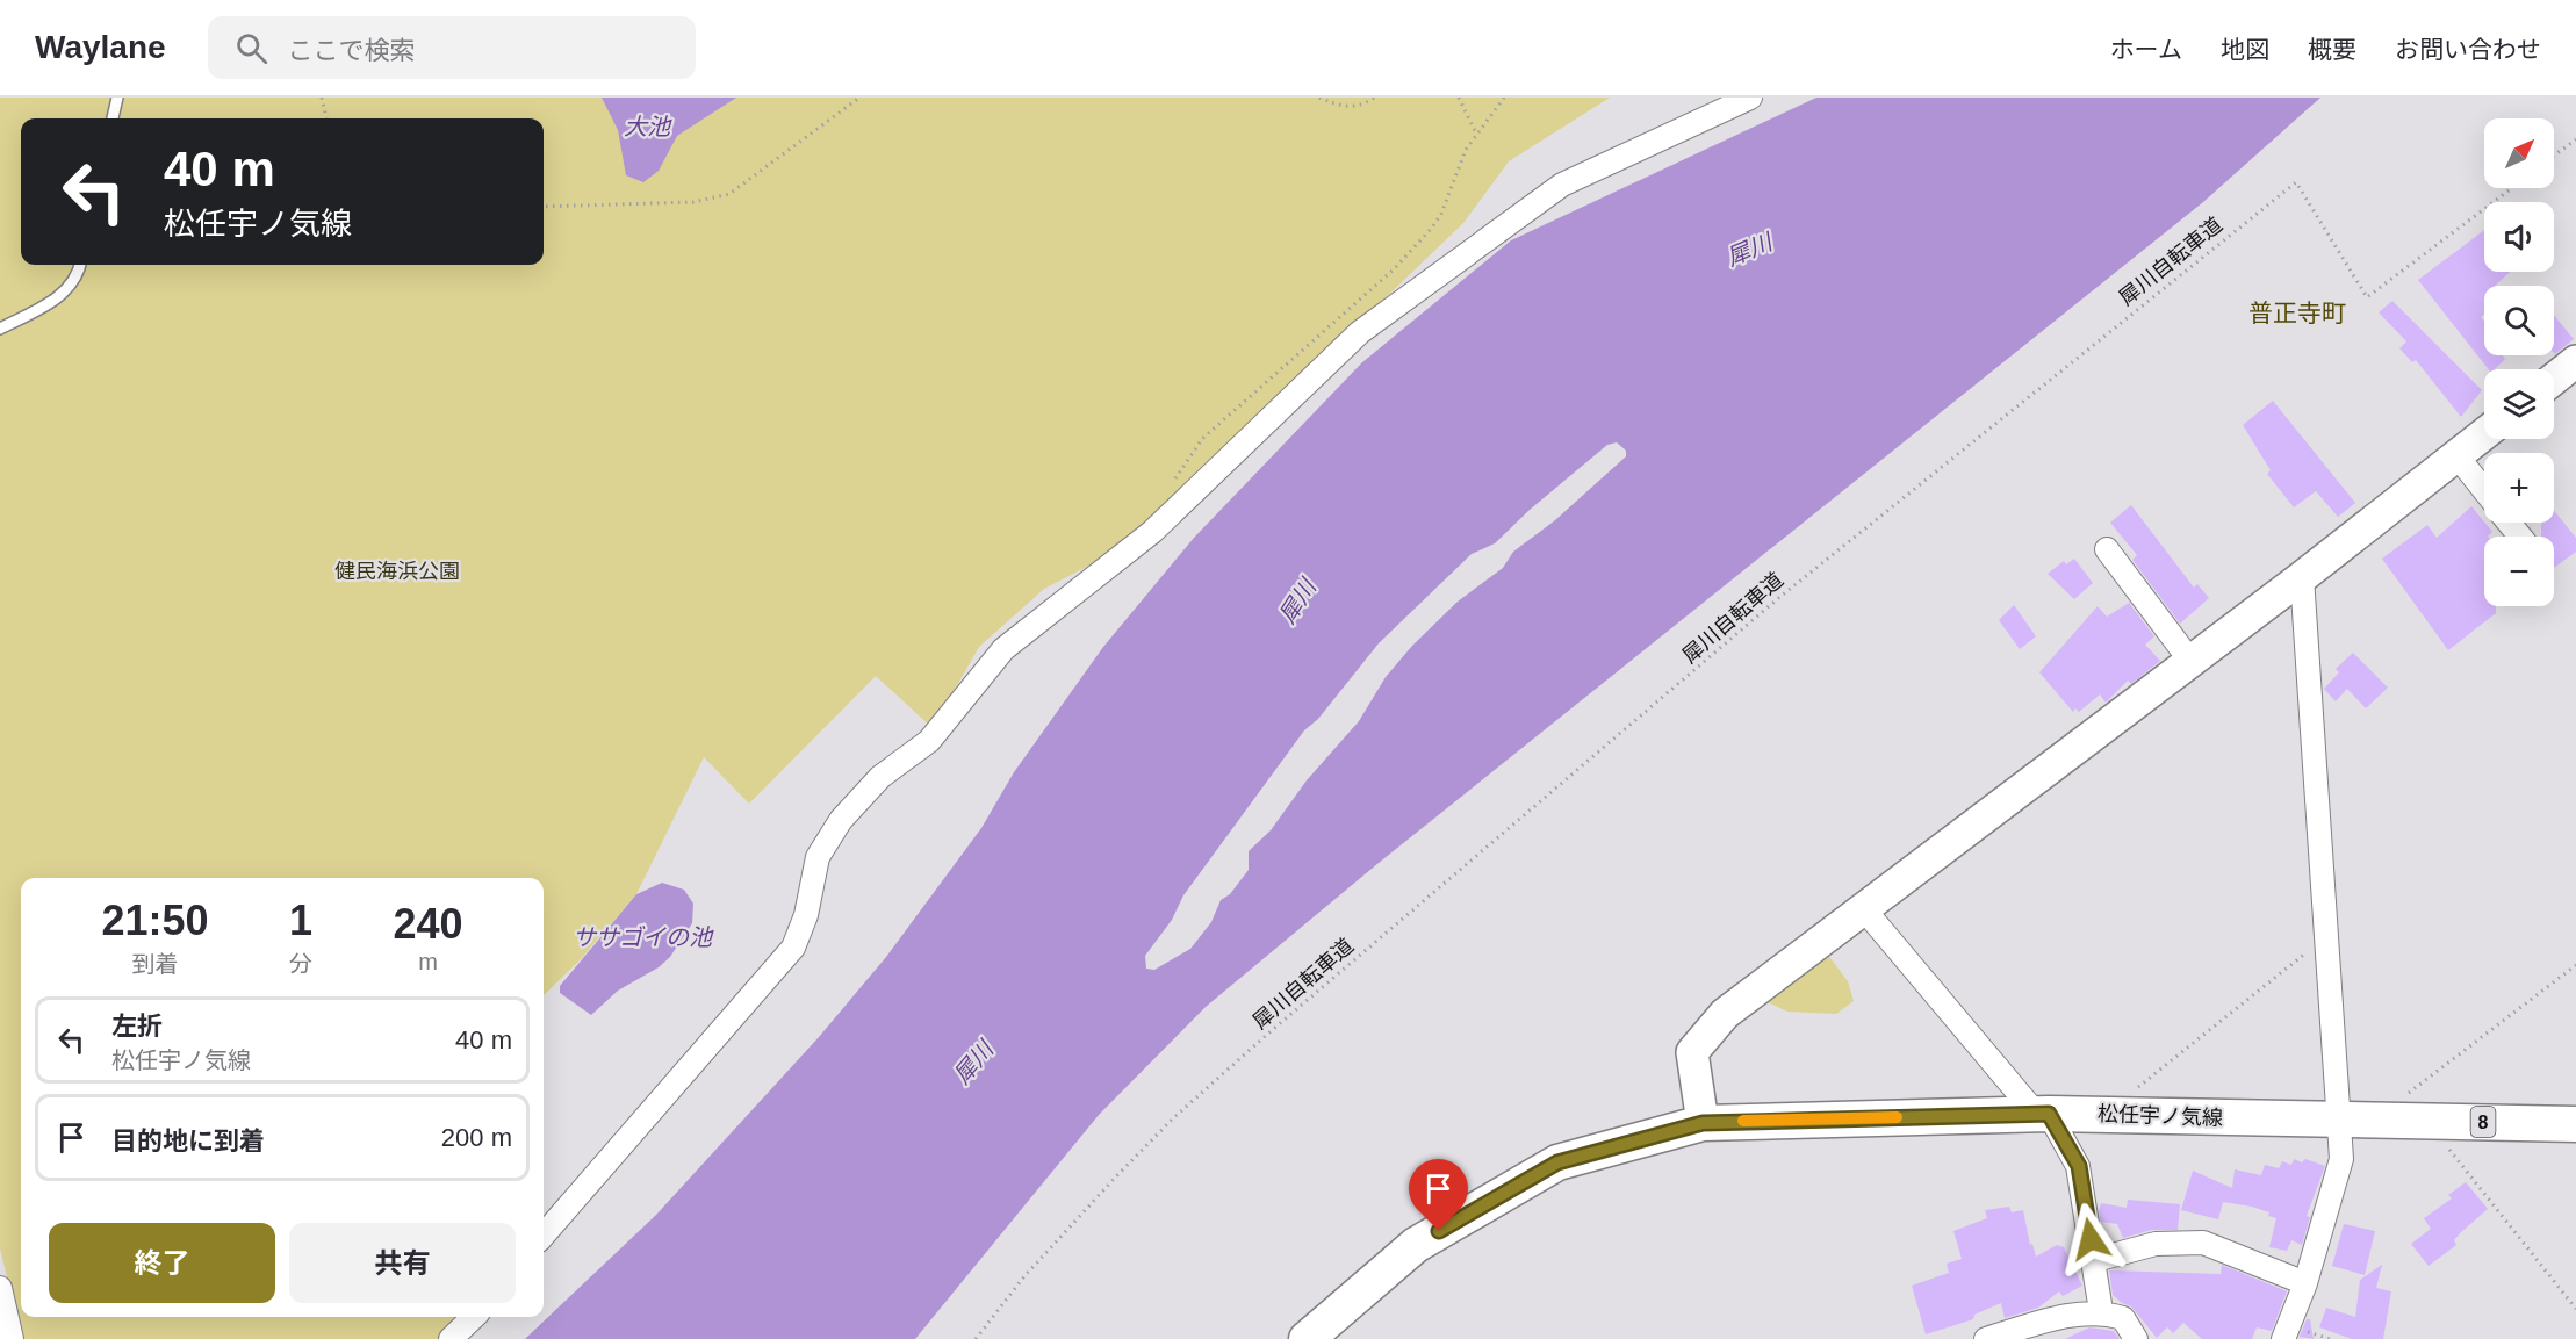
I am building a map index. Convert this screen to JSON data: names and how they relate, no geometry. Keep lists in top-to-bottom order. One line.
{"streets":{"main road":["松任宇ノ気線","8"],"path":["犀川自転車道"]},"districts":["普正寺町"],"water":["大池","犀川","ササゴイの池"],"parks":["健民海浜公園"],"north":"top right","page":{"header":"Waylane","search":"ここで検索","nav":["ホーム","地図","概要","お問い合わせ"],"map_buttons":["+","−"],"turn":["40 m","松任宇ノ気線"],"eta":["21:50","到着","1","分","240","m"],"list":[{"name":"左折","note":"松任宇ノ気線","value":"40 m"},{"name":"目的地に到着","value":"200 m"}],"buttons":["終了","共有"]}}
